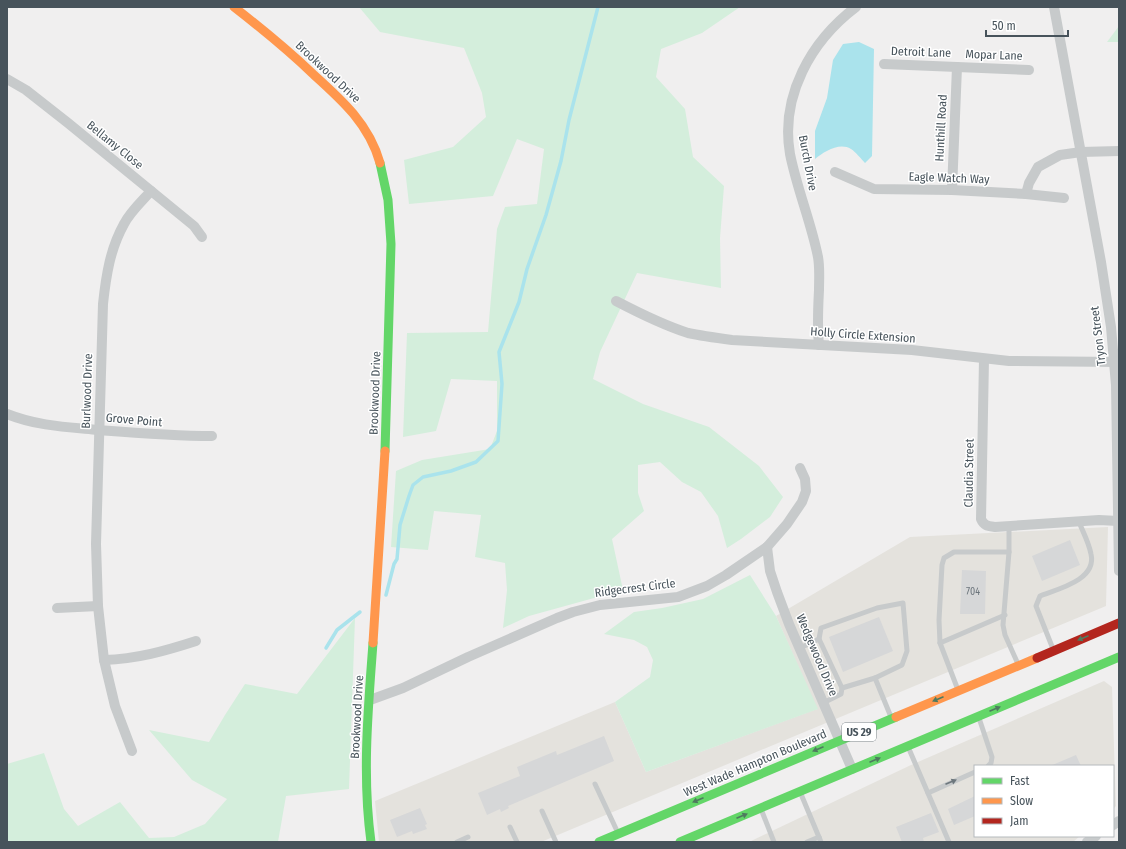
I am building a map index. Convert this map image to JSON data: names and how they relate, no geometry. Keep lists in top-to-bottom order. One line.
{"streets":{"main road":["Brookwood Drive","US 29","West Wade Hampton Boulevard"],"street":["Detroit Lane","Mopar Lane","Hunthill Road","Bellamy Close","Burch Drive","Eagle Watch Way","Holly Circle Extension","Tryon Street","Burlwood Drive","Grove Point","Claudia Street","Ridgecrest Circle","Wedgewood Drive"]},"crossings":[["Detroit Lane","Mopar Lane"],["Detroit Lane","Hunthill Road"],["Mopar Lane","Hunthill Road"],["Brookwood Drive","Ridgecrest Circle"],["Hunthill Road","Eagle Watch Way"],["Bellamy Close","Burlwood Drive"],["Burch Drive","Holly Circle Extension"],["Holly Circle Extension","Tryon Street"],["Holly Circle Extension","Claudia Street"],["Tryon Street","Claudia Street"],["Burlwood Drive","Grove Point"],["Ridgecrest Circle","Wedgewood Drive"],["Wedgewood Drive","US 29"],["Wedgewood Drive","West Wade Hampton Boulevard"]],"house_numbers":["704"],"legend":["Fast","Slow","Jam"],"scale_bar":"50 m"}
